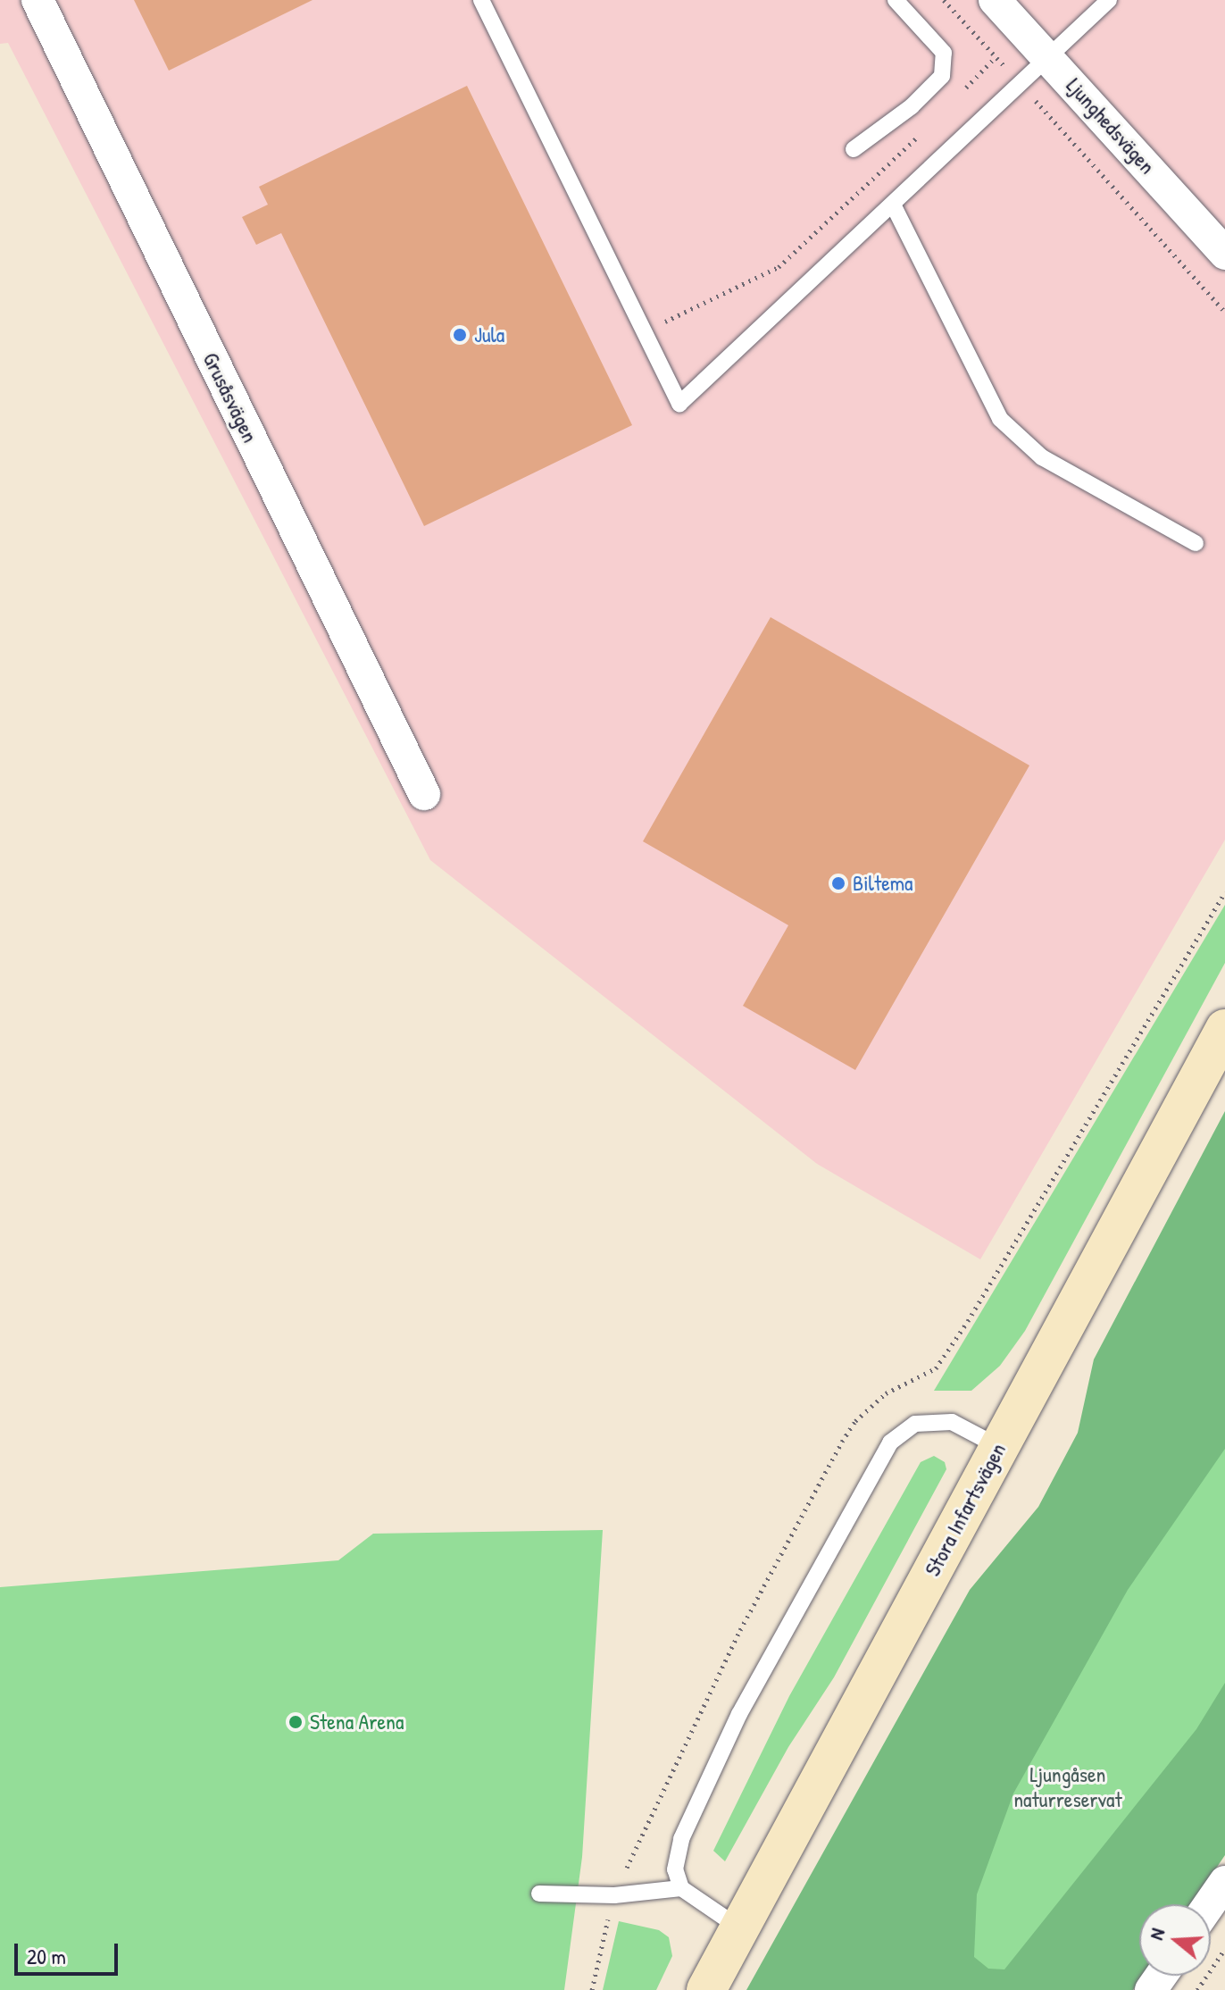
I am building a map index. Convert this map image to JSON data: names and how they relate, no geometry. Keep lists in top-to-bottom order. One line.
{"streets":{"main road":["Stora Infartsvägen"],"street":["Ljunghedsvägen","Grusåsvägen"]},"parks":["Ljungåsen naturreservat"],"places":["Jula","Biltema","Stena Arena"],"scale_bar":"20 m","north":"left"}
